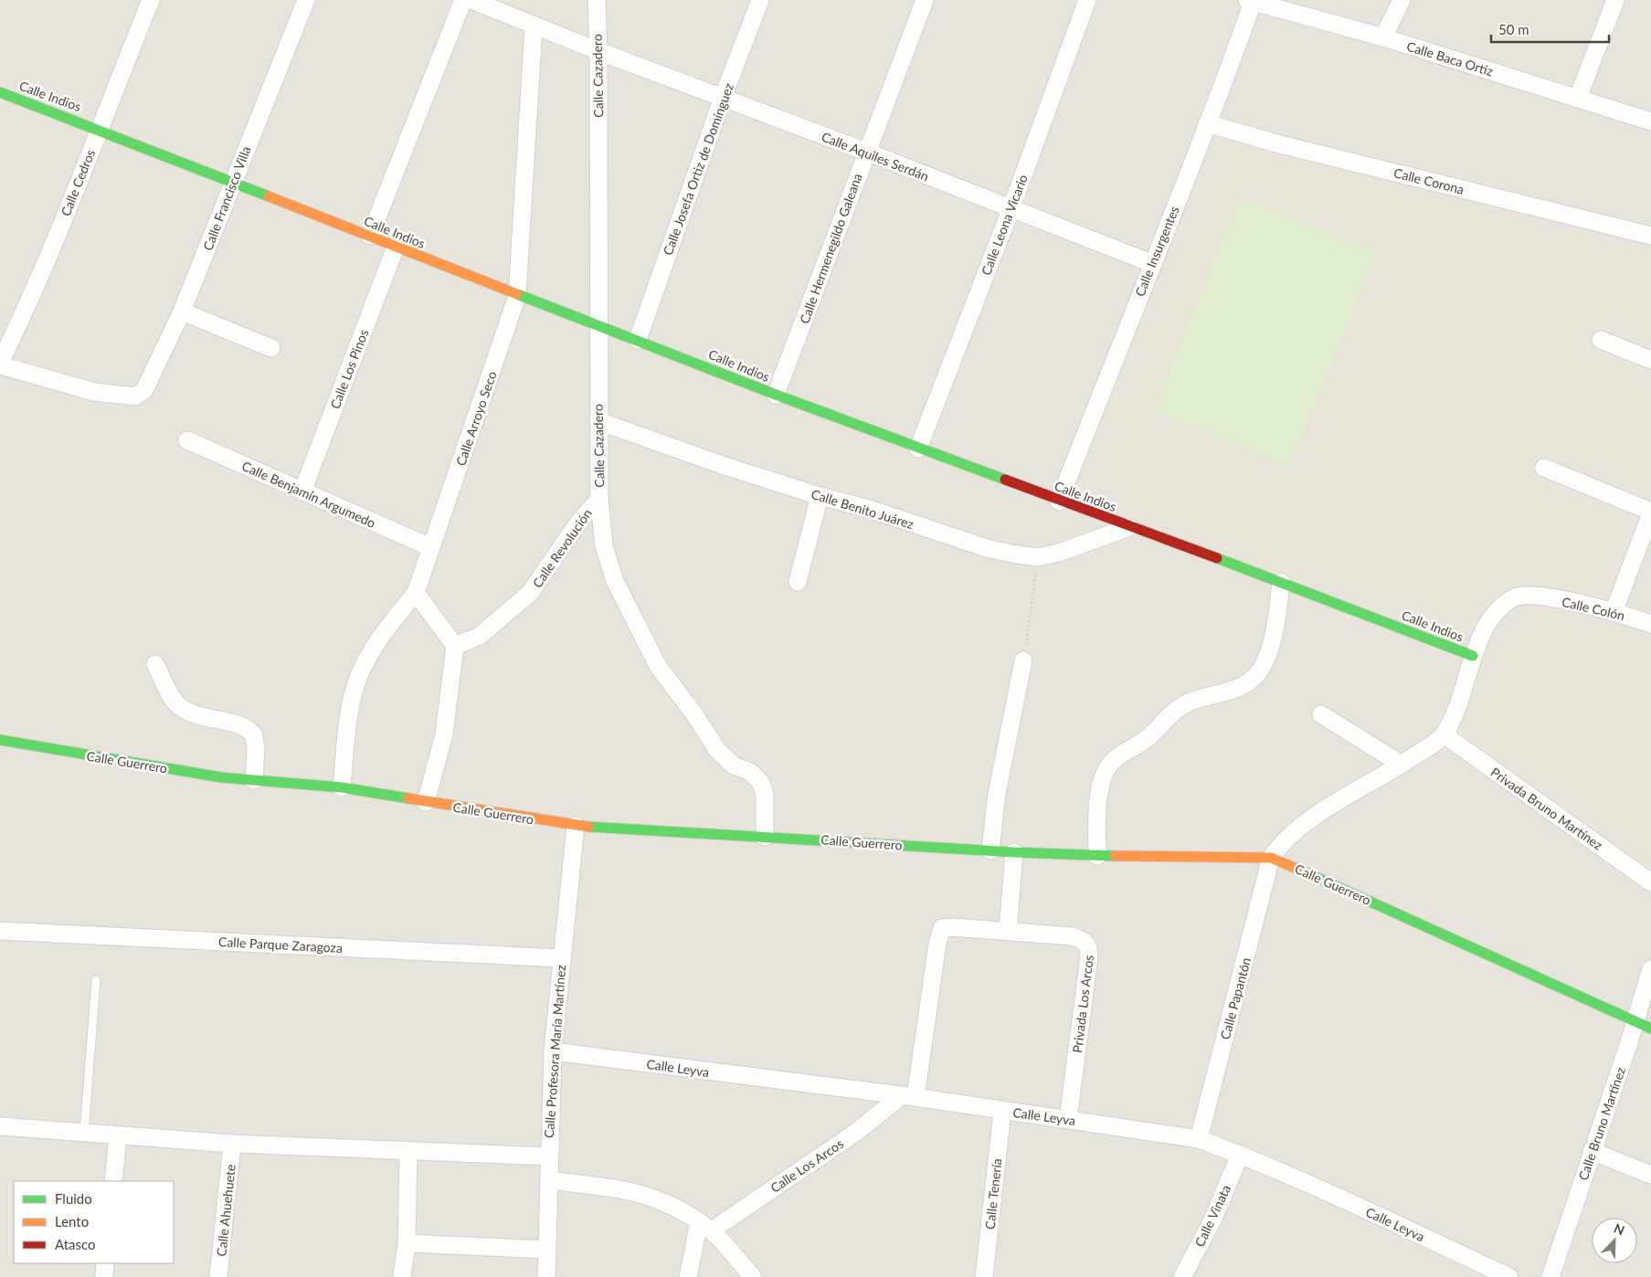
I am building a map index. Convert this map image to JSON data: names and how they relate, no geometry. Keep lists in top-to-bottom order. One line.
{"streets":{"street":["Calle Baca Ortiz","Calle Cazadero","Calle Indios","Calle Aquiles Serdán","Calle Josefa Ortiz de Domínguez","Calle Corona","Calle Cedros","Calle Francisco Villa","Calle Leona Vicario","Calle Hermenegildo Galeana","Calle Insurgentes","Calle Los Pinos","Calle Arroyo Seco","Calle Benjamín Argumedo","Calle Benito Juárez","Calle Revolución","Calle Colón","Calle Guerrero","Privada Bruno Martínez","Calle Parque Zaragoza","Calle Papantón","Privada Los Arcos","Calle Profesora María Martínez","Calle Leyva","Calle Bruno Martínez","Calle Los Arcos","Calle Tenería","Calle Ahuehuete","Calle Vinata"]},"crossings":[["Calle Baca Ortiz","Calle Insurgentes"],["Calle Cazadero","Calle Indios"],["Calle Cazadero","Calle Aquiles Serdán"],["Calle Cazadero","Calle Benito Juárez"],["Calle Cazadero","Calle Revolución"],["Calle Cazadero","Calle Guerrero"],["Calle Indios","Calle Josefa Ortiz de Domínguez"],["Calle Indios","Calle Cedros"],["Calle Indios","Calle Francisco Villa"],["Calle Indios","Calle Leona Vicario"],["Calle Indios","Calle Hermenegildo Galeana"],["Calle Indios","Calle Insurgentes"],["Calle Indios","Calle Los Pinos"],["Calle Indios","Calle Arroyo Seco"],["Calle Indios","Calle Benito Juárez"],["Calle Indios","Calle Colón"],["Calle Aquiles Serdán","Calle Josefa Ortiz de Domínguez"],["Calle Aquiles Serdán","Calle Leona Vicario"],["Calle Aquiles Serdán","Calle Hermenegildo Galeana"],["Calle Aquiles Serdán","Calle Insurgentes"],["Calle Aquiles Serdán","Calle Arroyo Seco"],["Calle Corona","Calle Insurgentes"],["Calle Cedros","Calle Francisco Villa"],["Calle Los Pinos","Calle Benjamín Argumedo"],["Calle Arroyo Seco","Calle Benjamín Argumedo"],["Calle Arroyo Seco","Calle Guerrero"],["Calle Colón","Privada Bruno Martínez"],["Calle Guerrero","Calle Papantón"],["Calle Guerrero","Calle Profesora María Martínez"],["Calle Guerrero","Calle Bruno Martínez"],["Calle Parque Zaragoza","Calle Profesora María Martínez"],["Calle Papantón","Calle Leyva"],["Privada Los Arcos","Calle Leyva"],["Privada Los Arcos","Calle Los Arcos"],["Calle Profesora María Martínez","Calle Leyva"],["Calle Leyva","Calle Los Arcos"],["Calle Leyva","Calle Tenería"],["Calle Leyva","Calle Vinata"]],"legend":["Fluido","Lento","Atasco"],"scale_bar":"50 m","north":"top right"}
